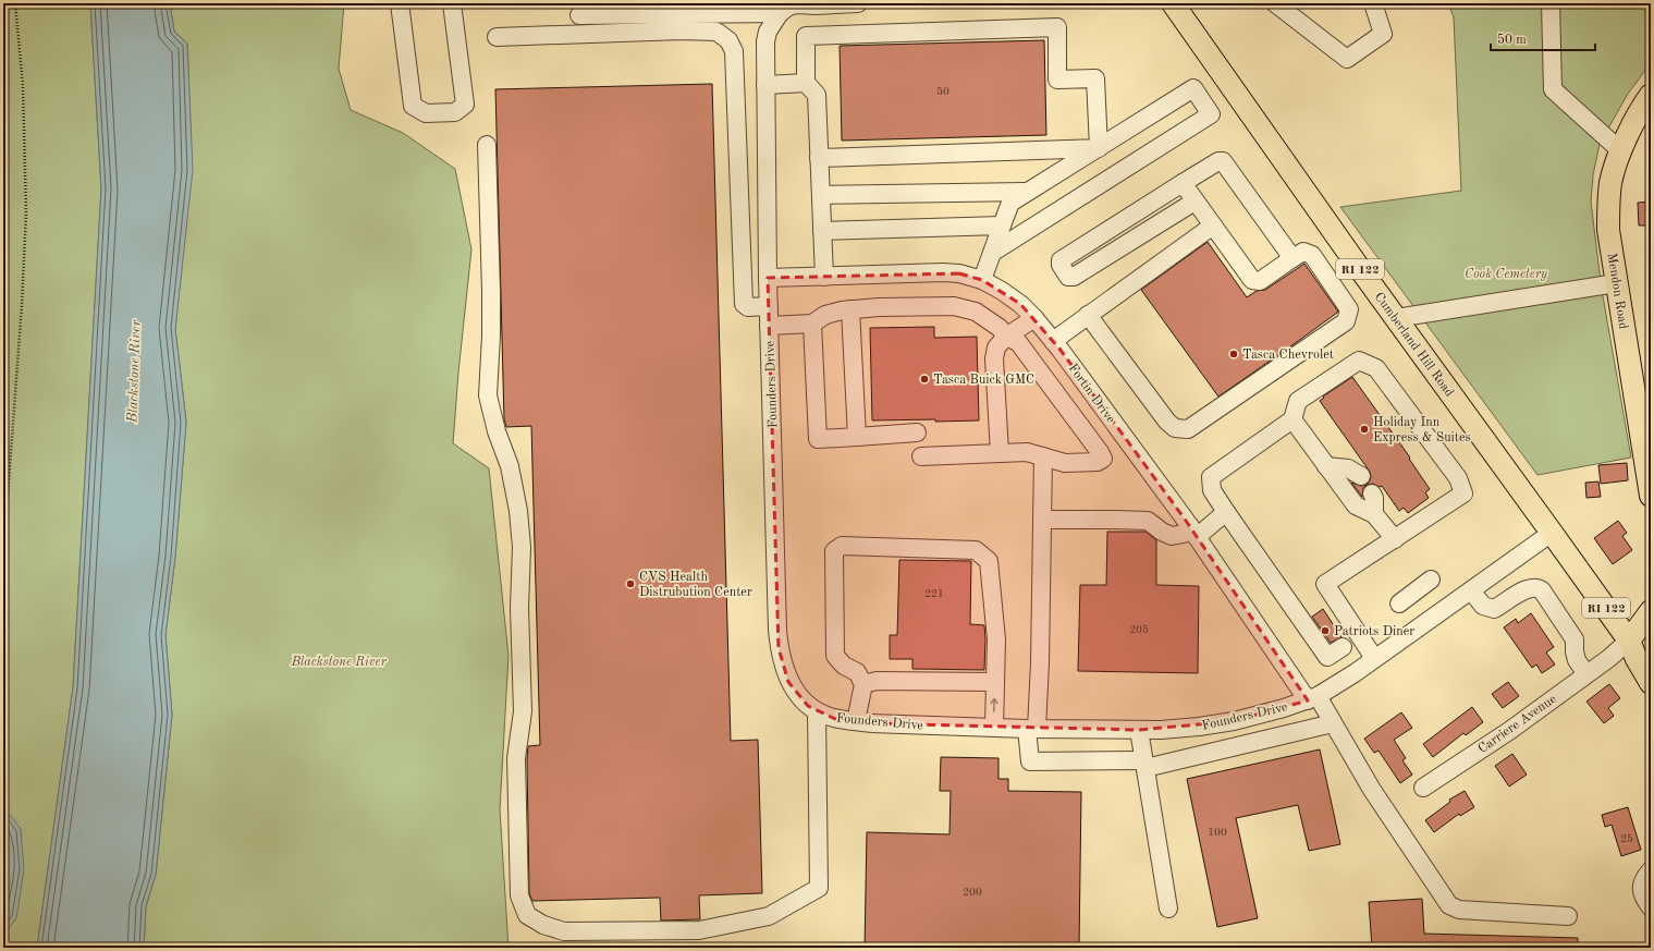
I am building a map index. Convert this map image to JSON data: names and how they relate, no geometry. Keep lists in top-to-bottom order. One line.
{"streets":{"main road":["RI 122","Mendon Road","Cumberland Hill Road"],"street":["Founders Drive","Fortin Drive","Carriere Avenue"]},"crossings":[["RI 122","Cumberland Hill Road"],["RI 122","Carriere Avenue"],["Cumberland Hill Road","Founders Drive"],["Cumberland Hill Road","Carriere Avenue"],["Founders Drive","Fortin Drive"]],"water":["Blackstone River"],"parks":["Cook Cemetery","Blackstone River"],"places":["Tasca Chevrolet","Tasca Buick GMC","Holiday Inn Express & Suites","CVS Health Distrubution Center","Patriots Diner"],"house_numbers":["50","221","205","100","25","200"],"scale_bar":"50 m"}
